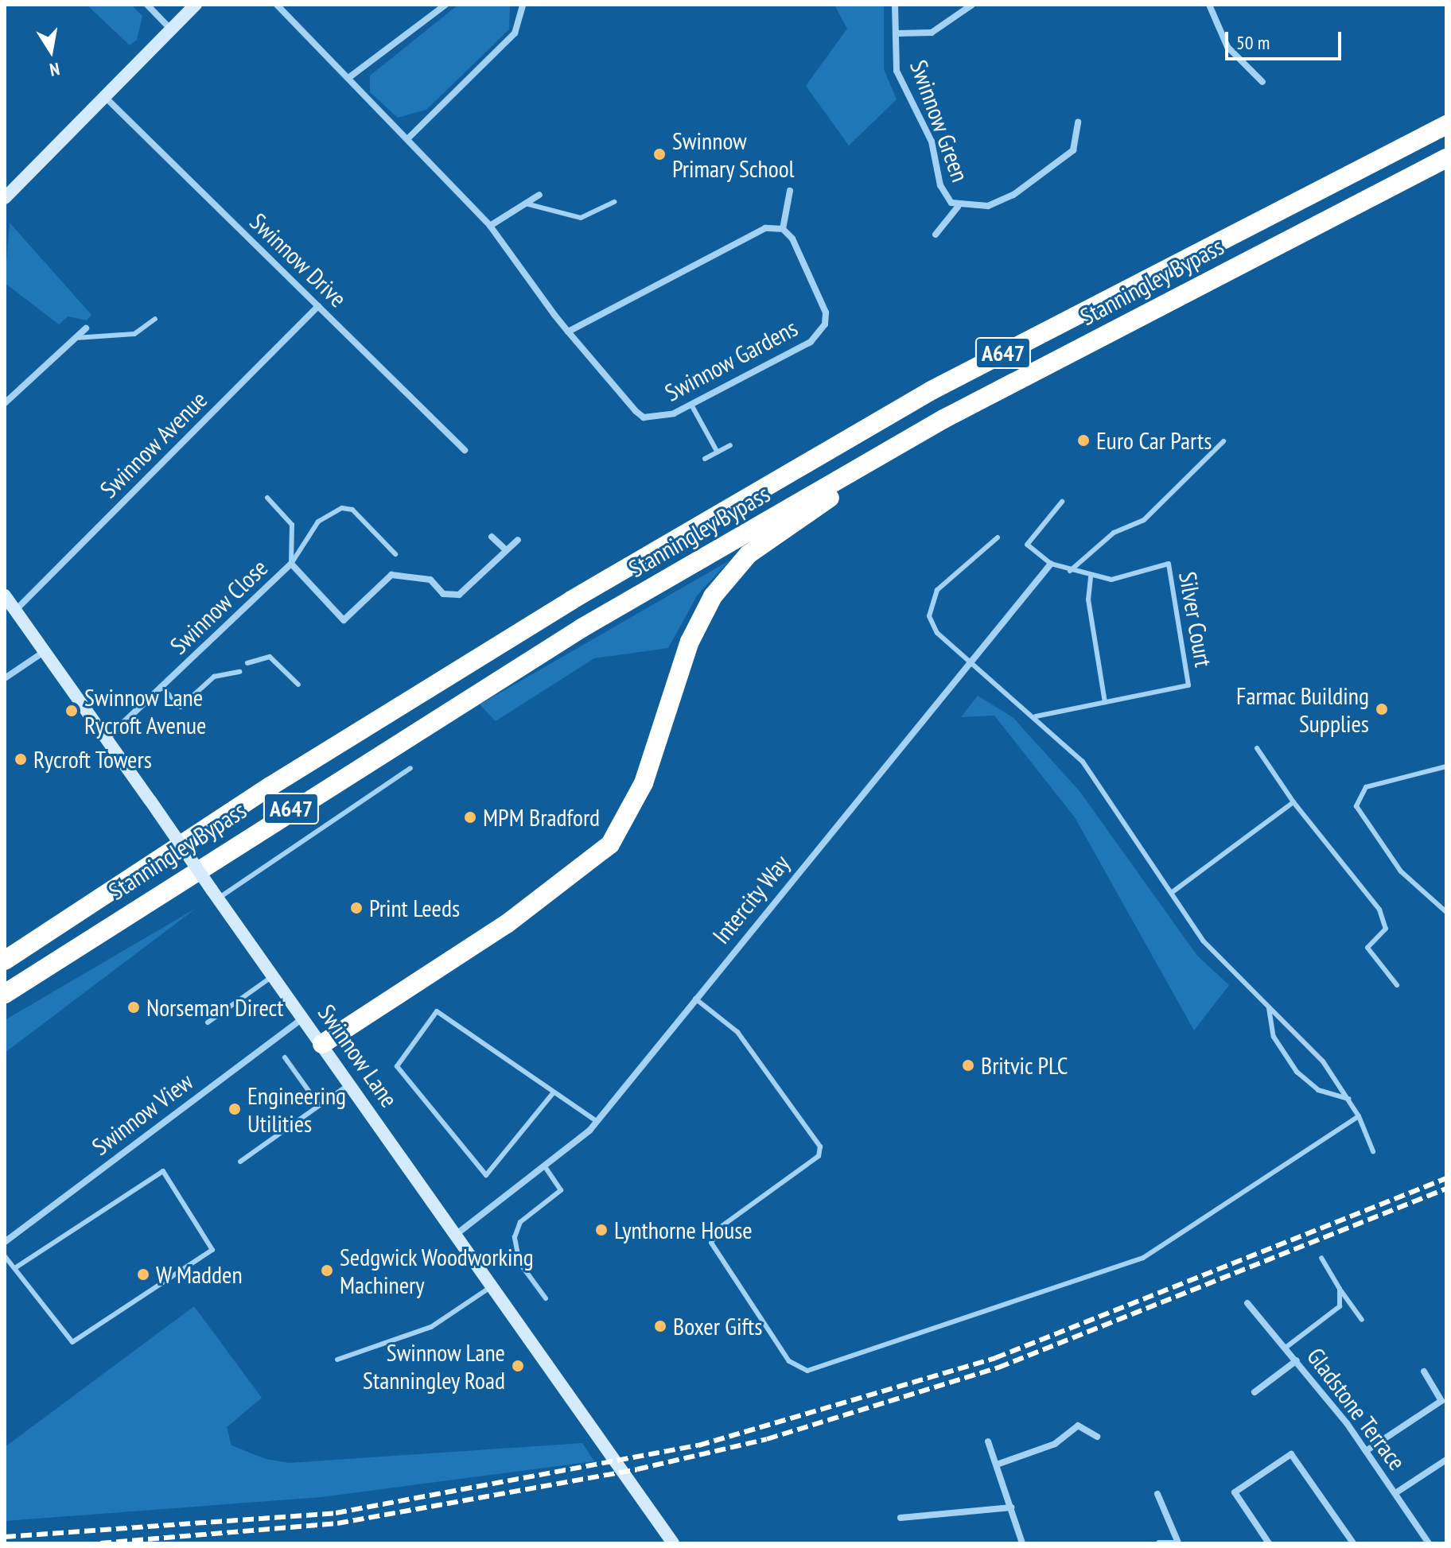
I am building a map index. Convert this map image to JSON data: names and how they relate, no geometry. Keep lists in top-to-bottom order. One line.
{"streets":{"highway":["Stanningley Bypass","A647"],"street":["Swinnow Green","Swinnow Drive","Swinnow Gardens","Swinnow Avenue","Swinnow Close","Intercity Way","Swinnow Lane","Swinnow View","Gladstone Terrace"],"lane":["Silver Court"]},"crossings":[["Swinnow Drive","Swinnow Avenue"],["Swinnow Avenue","Swinnow Lane"],["Swinnow Close","Swinnow Lane"],["Silver Court","Intercity Way"],["Intercity Way","Swinnow Lane"],["Swinnow Lane","Swinnow View"]],"places":["Swinnow Primary School","Euro Car Parts","Farmac Building Supplies","Swinnow Lane Rycroft Avenue","Rycroft Towers","MPM Bradford","Print Leeds","Norseman Direct","Britvic PLC","Engineering Utilities","Lynthorne House","Sedgwick Woodworking Machinery","W Madden","Boxer Gifts","Swinnow Lane Stanningley Road"],"scale_bar":"50 m","north":"bottom"}
